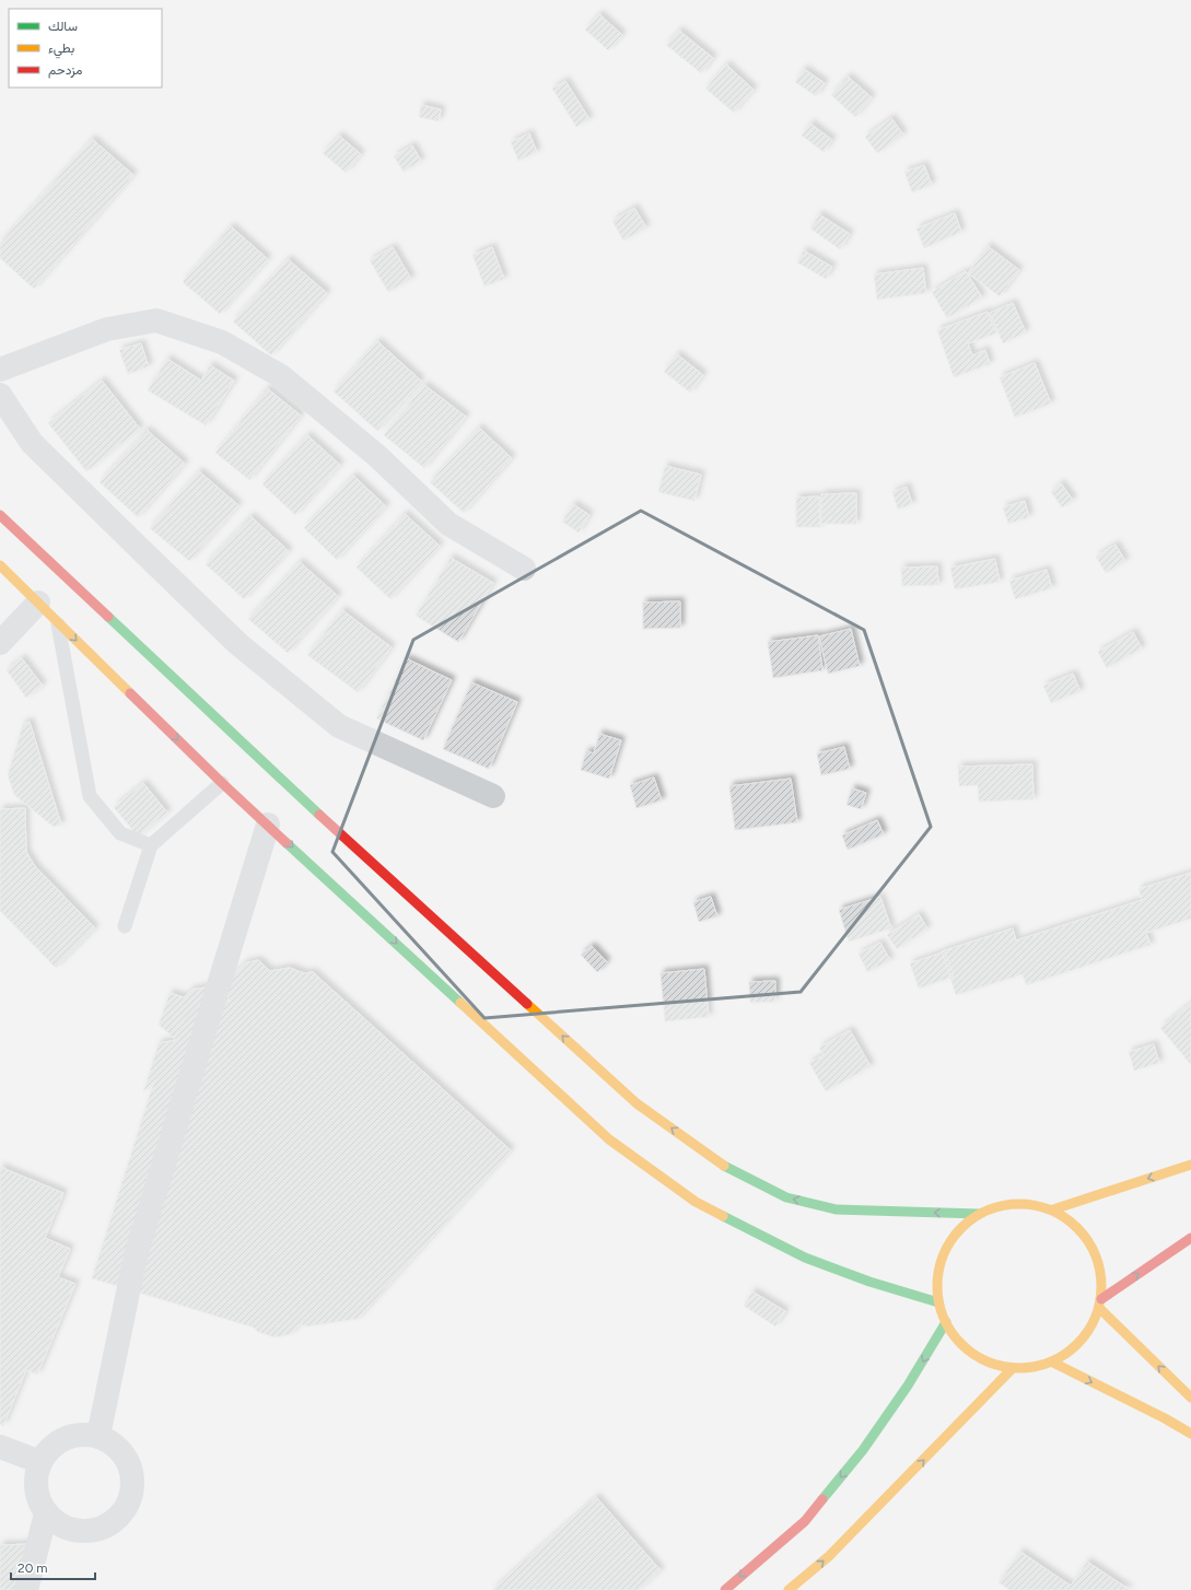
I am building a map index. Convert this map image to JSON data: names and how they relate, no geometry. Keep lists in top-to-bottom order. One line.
{"legend":["سالك","بطيء","مزدحم"],"scale_bar":"20 m"}
